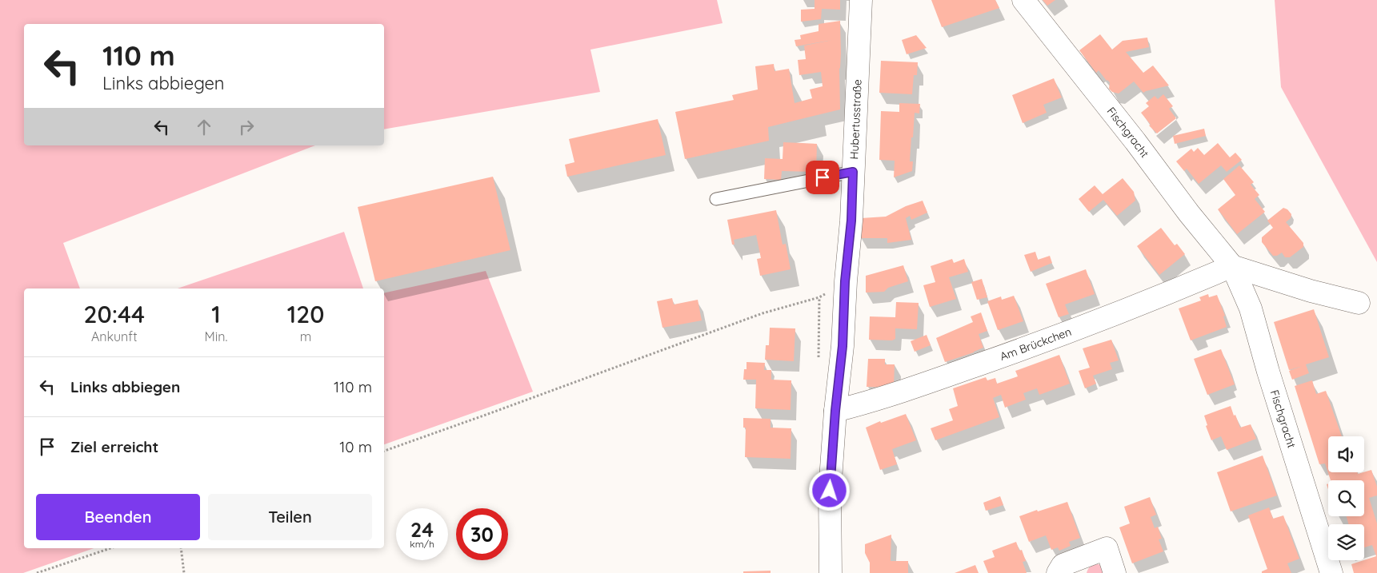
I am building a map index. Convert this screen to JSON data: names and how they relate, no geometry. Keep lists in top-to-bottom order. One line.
{"streets":{"street":["Hubertusstraße","Fischgracht","Am Brückchen"]},"crossings":[["Hubertusstraße","Am Brückchen"],["Fischgracht","Am Brückchen"]],"page":{"turn":["110 m","Links abbiegen"],"eta":["20:44","Ankunft","1","Min.","120","m"],"list":[{"name":"Links abbiegen","value":"110 m"},{"name":"Ziel erreicht","value":"10 m"}],"buttons":["Beenden","Teilen"],"speed":"24 km/h","limit":"30"}}
